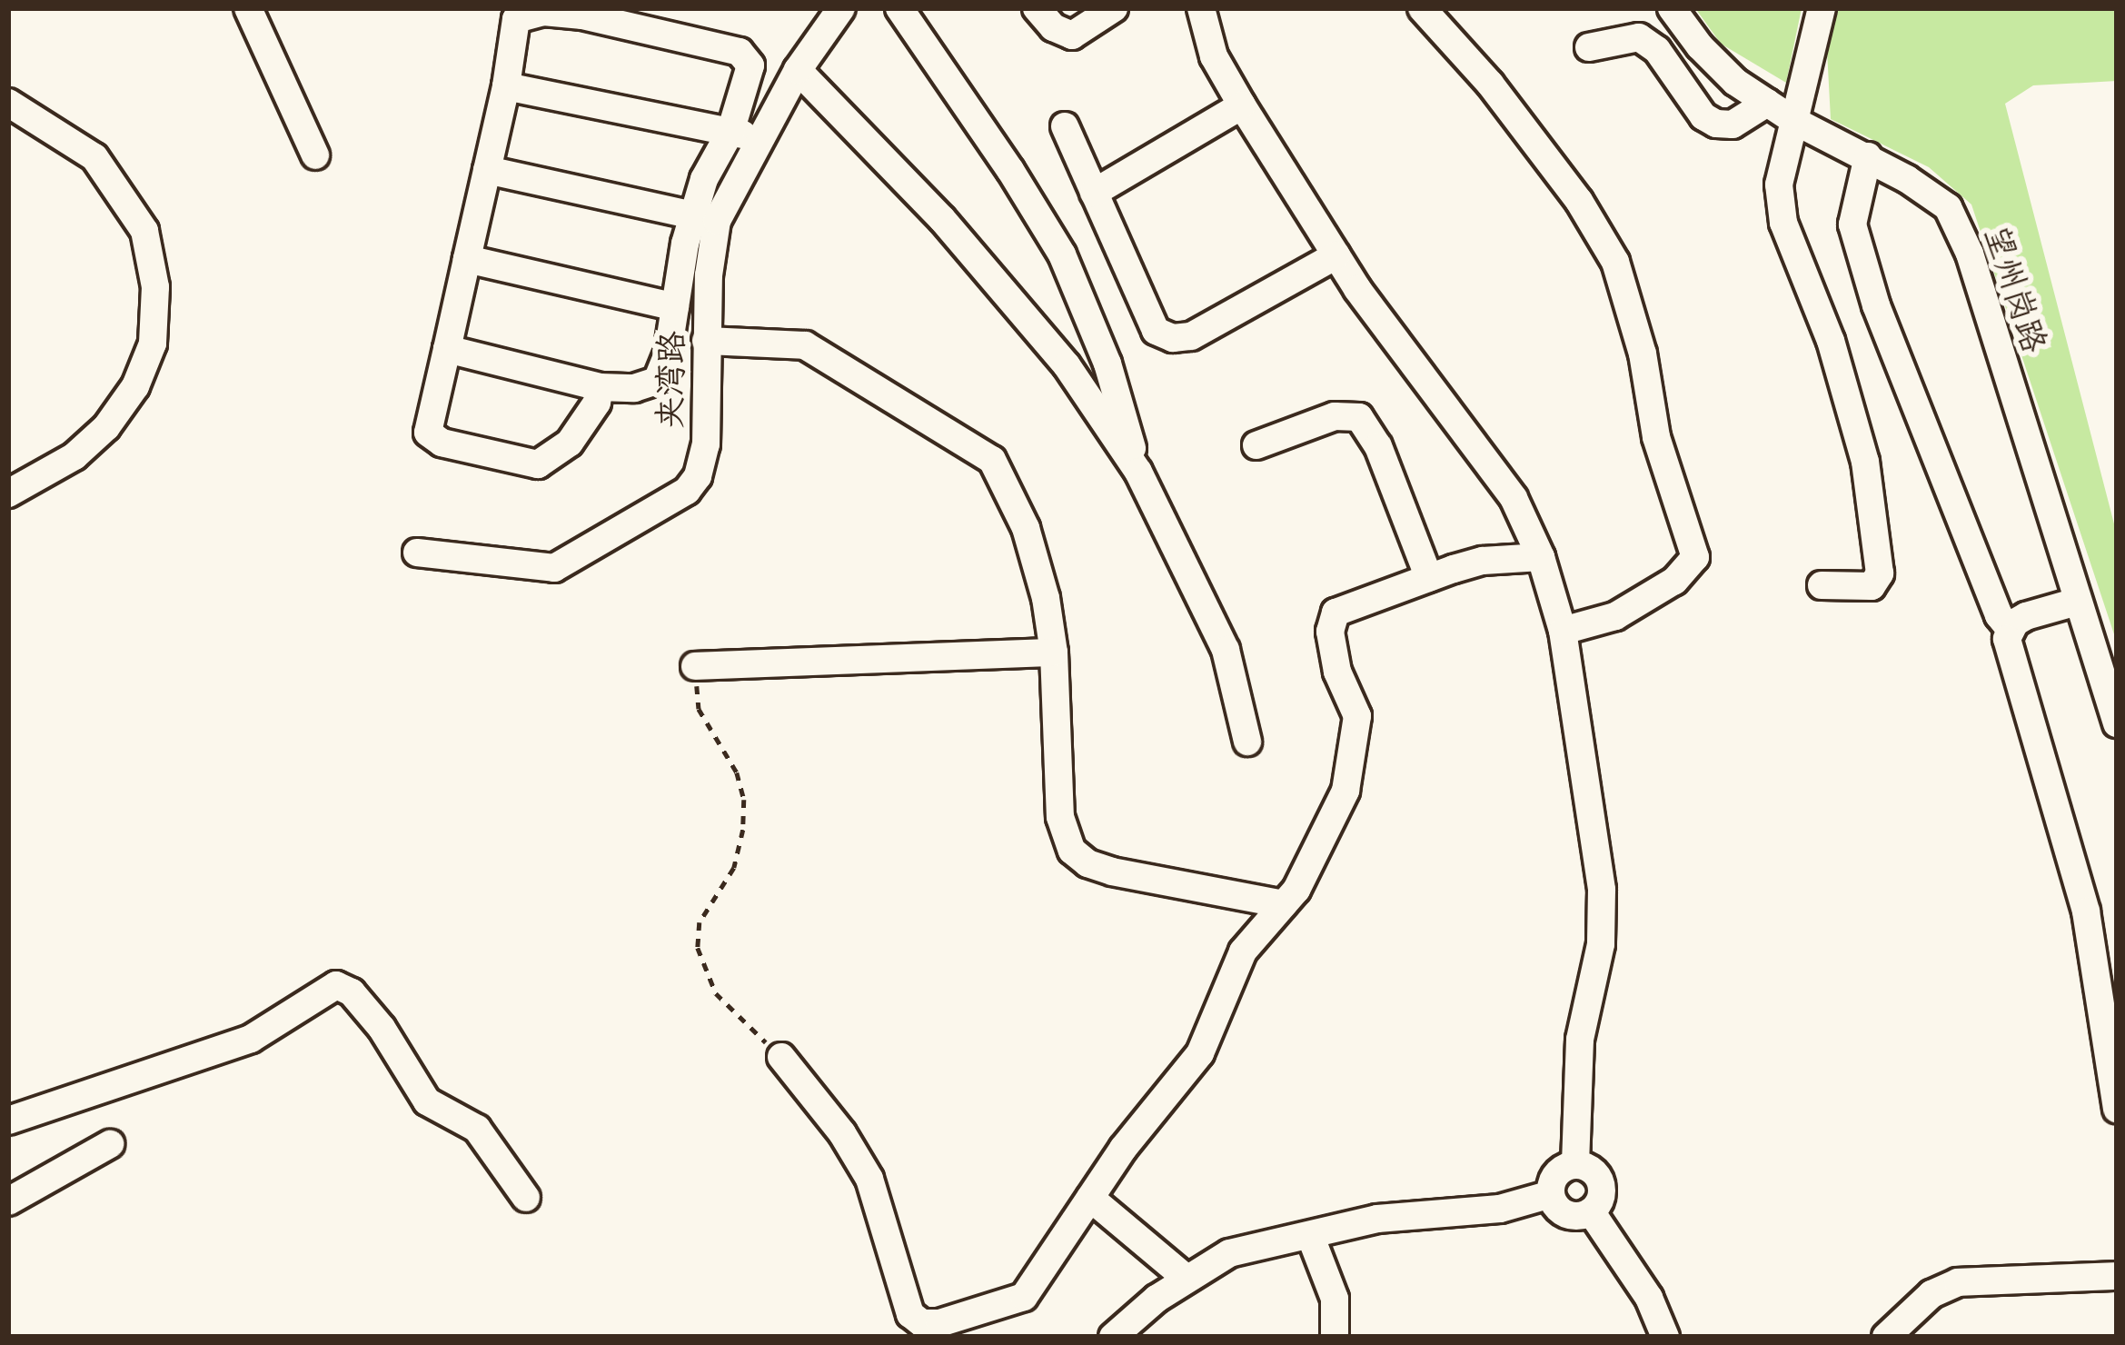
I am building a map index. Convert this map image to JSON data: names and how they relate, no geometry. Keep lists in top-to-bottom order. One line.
{"streets":{"street":["望州岗路","夹湾路"]}}
